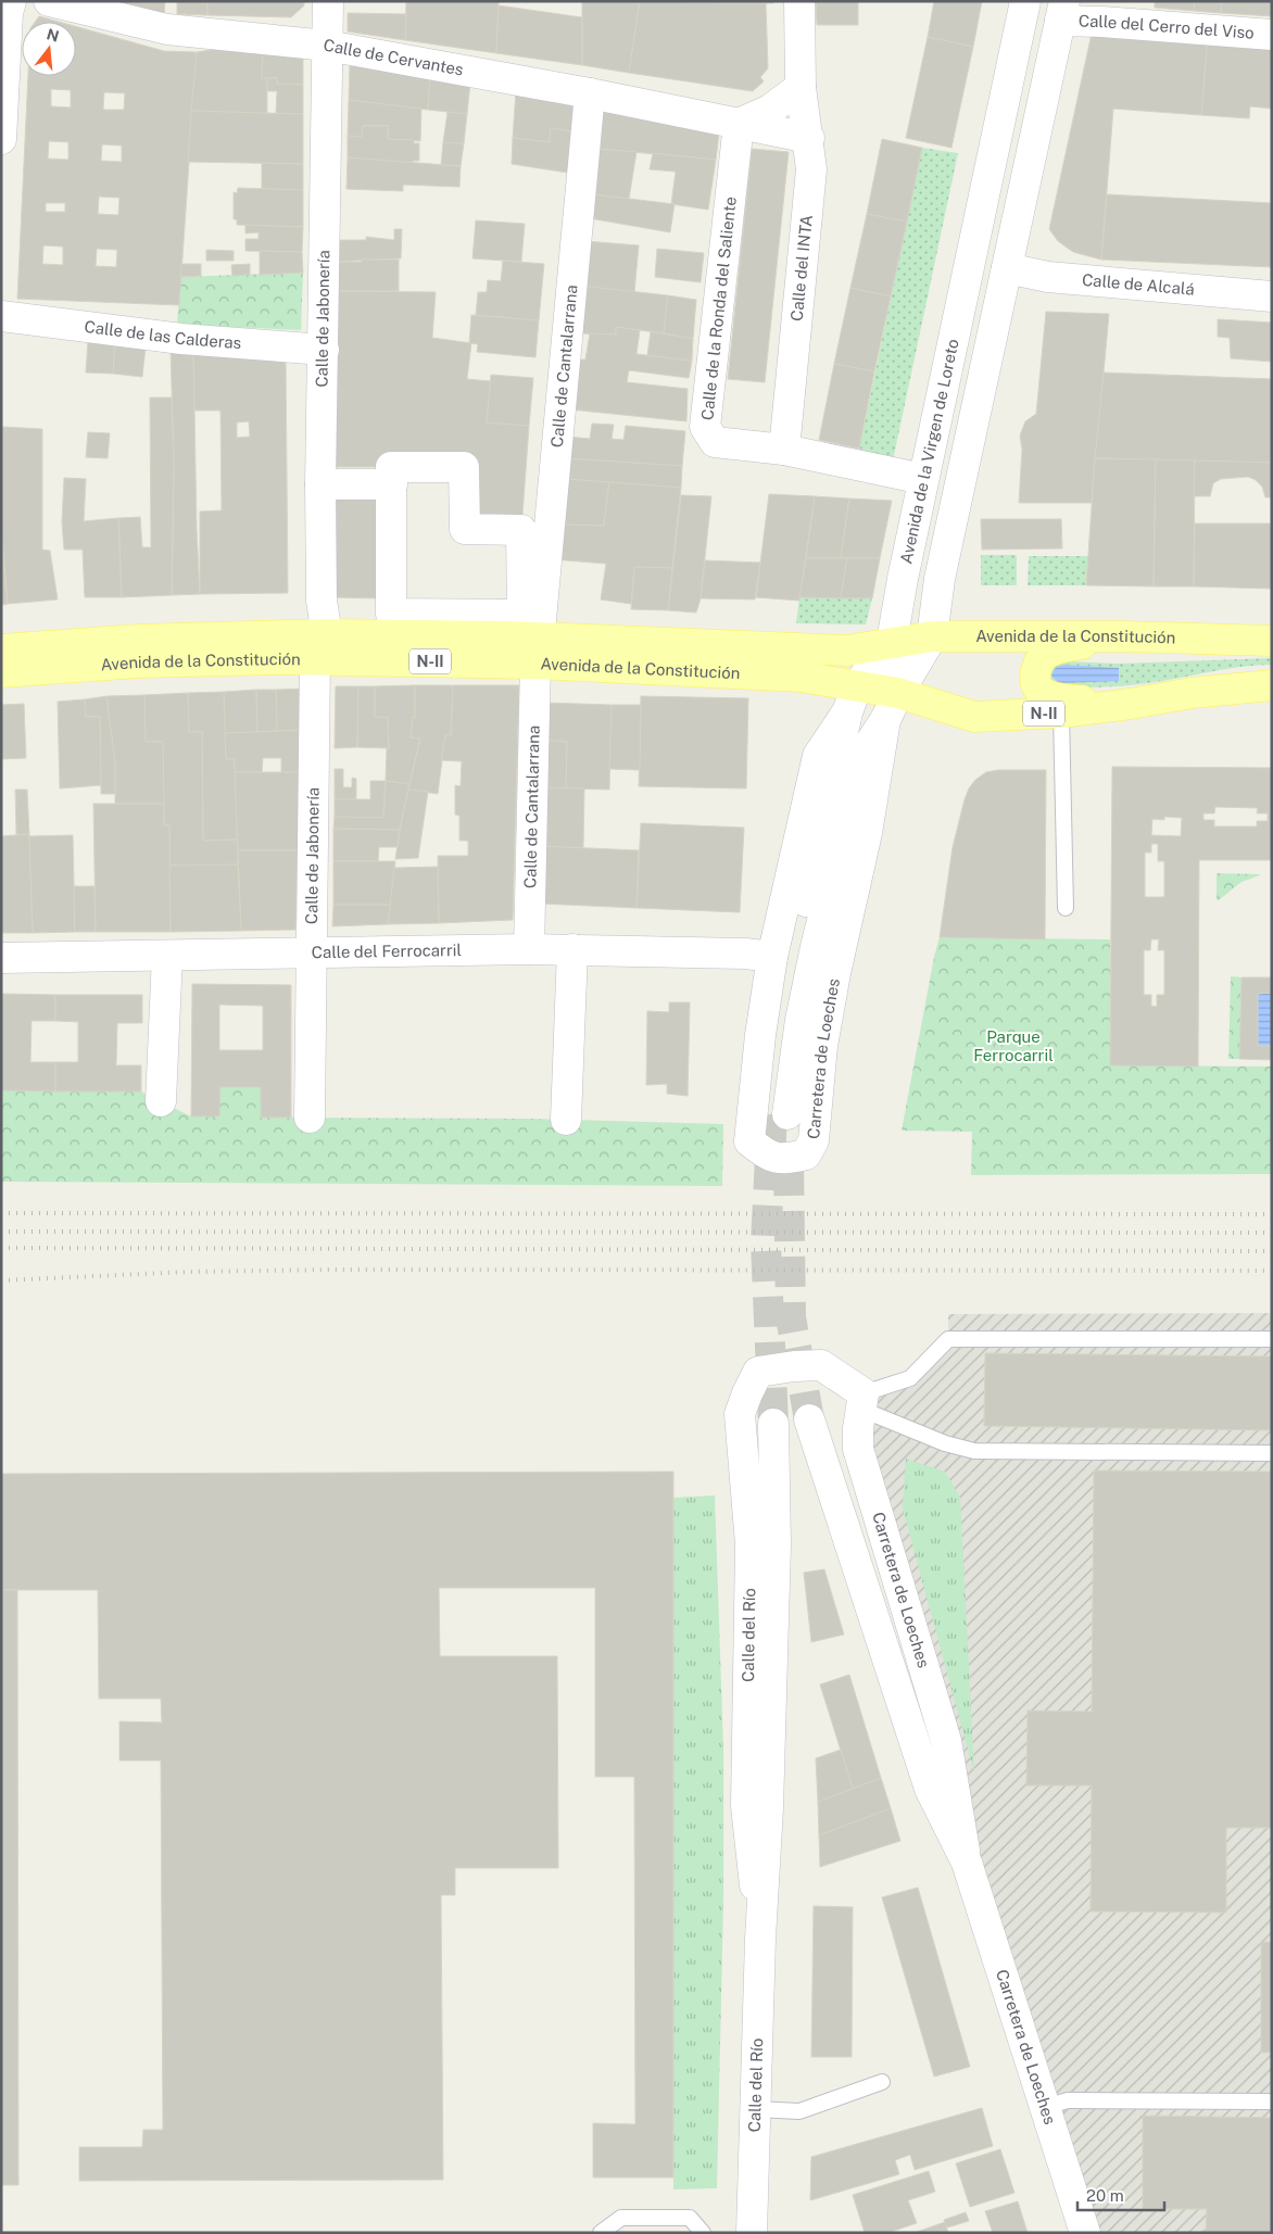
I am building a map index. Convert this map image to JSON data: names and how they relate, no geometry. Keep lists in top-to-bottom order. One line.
{"streets":{"main road":["Avenida de la Constitución","N-II"],"street":["Calle del Cerro del Viso","Calle de Cervantes","Calle del INTA","Calle de Alcalá","Calle de la Ronda del Saliente","Calle de Jabonería","Calle de las Calderas","Calle de Cantalarrana","Avenida de la Virgen de Loreto","Calle del Ferrocarril","Carretera de Loeches","Calle del Río"]},"crossings":[["Calle de Cervantes","Calle de la Ronda del Saliente"],["Calle de Cervantes","Calle de Jabonería"],["Calle de Cervantes","Calle de Cantalarrana"],["Calle del INTA","Calle de la Ronda del Saliente"],["Calle de la Ronda del Saliente","Avenida de la Virgen de Loreto"],["Calle de Jabonería","Calle de las Calderas"],["Calle de Jabonería","Avenida de la Constitución"],["Calle de Jabonería","Calle del Ferrocarril"],["Calle de Cantalarrana","Avenida de la Constitución"],["Calle de Cantalarrana","Calle del Ferrocarril"],["Avenida de la Virgen de Loreto","Avenida de la Constitución"],["Avenida de la Virgen de Loreto","Carretera de Loeches"],["Avenida de la Constitución","N-II"],["Avenida de la Constitución","Carretera de Loeches"],["Calle del Ferrocarril","Carretera de Loeches"],["Carretera de Loeches","Calle del Río"]],"parks":["Parque Ferrocarril"],"scale_bar":"20 m","north":"top"}
